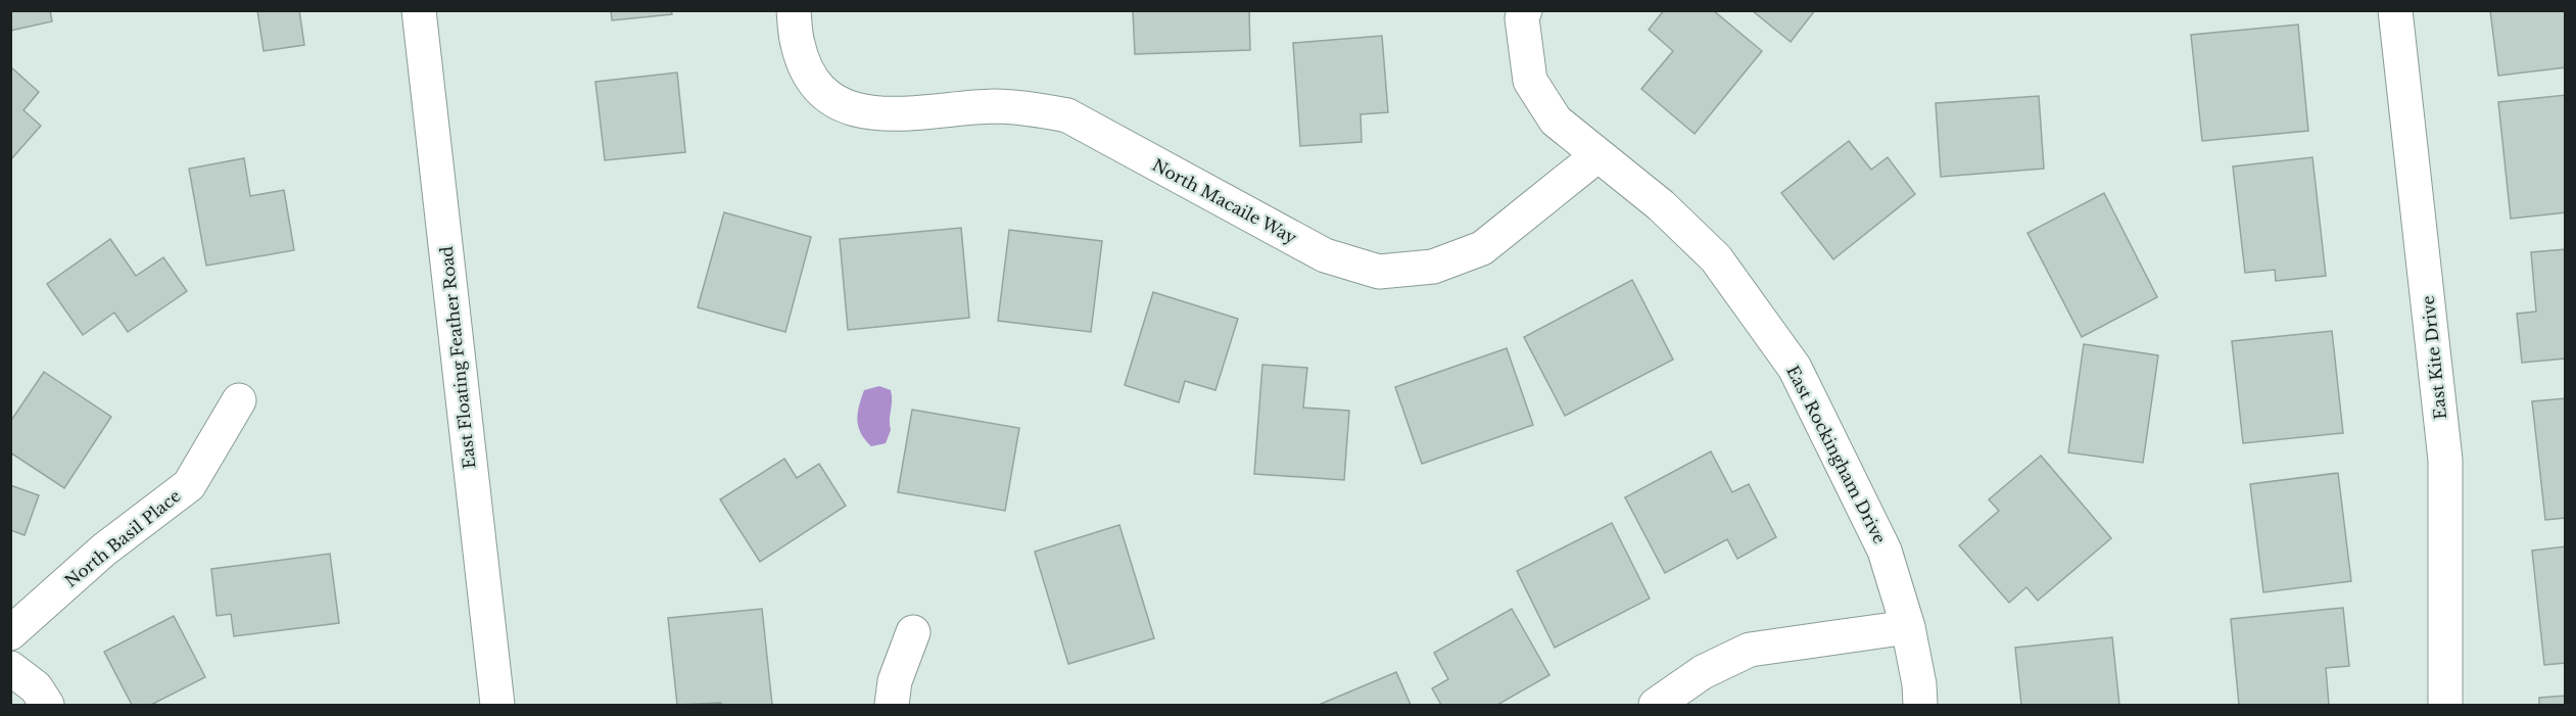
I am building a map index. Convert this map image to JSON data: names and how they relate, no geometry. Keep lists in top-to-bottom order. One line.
{"streets":{"street":["North Macaile Way","East Floating Feather Road","East Kite Drive","East Rockingham Drive","North Basil Place"]},"crossings":[["North Macaile Way","East Rockingham Drive"]]}
